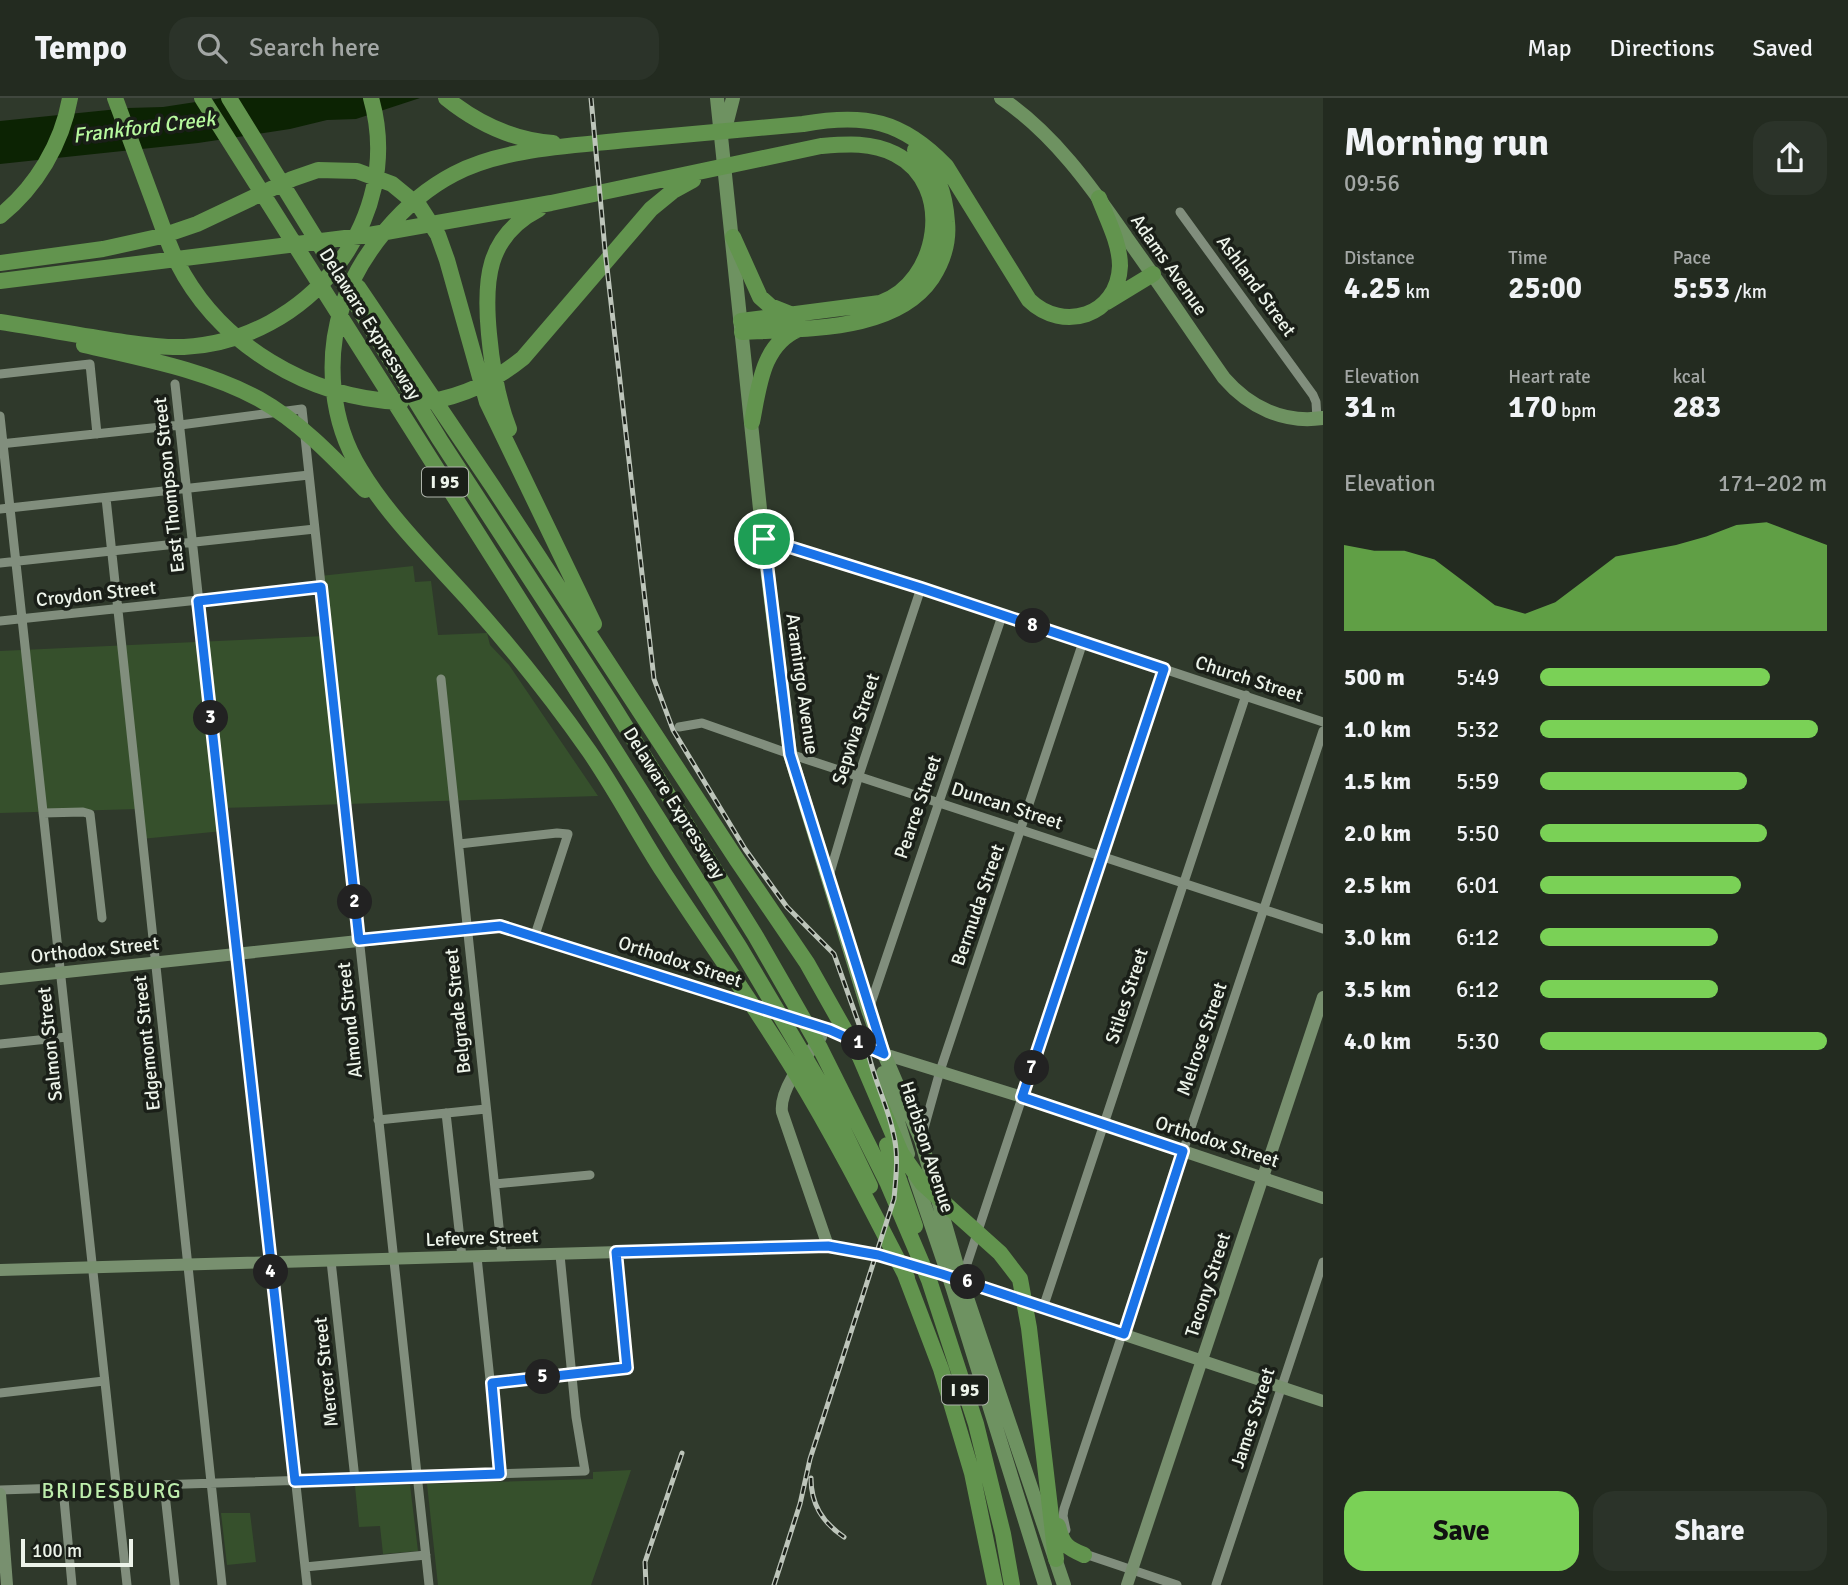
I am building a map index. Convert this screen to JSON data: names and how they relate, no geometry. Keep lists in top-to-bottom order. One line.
{"streets":{"highway":["Delaware Expressway","I 95"],"main road":["Adams Avenue","Aramingo Avenue","Harbison Avenue"],"street":["Ashland Street","East Thompson Street","Croydon Street","Church Street","Sepviva Street","Duncan Street","Pearce Street","Bermuda Street","Orthodox Street","Stiles Street","Belgrade Street","Almond Street","Melrose Street","Edgemont Street","Salmon Street","Lefevre Street","Tacony Street","Mercer Street","James Street"]},"crossings":[["Adams Avenue","Ashland Street"],["East Thompson Street","Croydon Street"],["East Thompson Street","Orthodox Street"],["East Thompson Street","Almond Street"],["East Thompson Street","Lefevre Street"],["Croydon Street","Almond Street"],["Croydon Street","Edgemont Street"],["Croydon Street","Salmon Street"],["Church Street","Aramingo Avenue"],["Church Street","Sepviva Street"],["Church Street","Pearce Street"],["Church Street","Bermuda Street"],["Church Street","Stiles Street"],["Aramingo Avenue","Sepviva Street"],["Aramingo Avenue","Duncan Street"],["Aramingo Avenue","Pearce Street"],["Aramingo Avenue","Orthodox Street"],["Aramingo Avenue","Harbison Avenue"],["Sepviva Street","Duncan Street"],["Duncan Street","Pearce Street"],["Duncan Street","Bermuda Street"],["Duncan Street","Stiles Street"],["Duncan Street","Melrose Street"],["Bermuda Street","Orthodox Street"],["Bermuda Street","Harbison Avenue"],["Orthodox Street","Stiles Street"],["Orthodox Street","Belgrade Street"],["Orthodox Street","Almond Street"],["Orthodox Street","Melrose Street"],["Orthodox Street","Edgemont Street"],["Orthodox Street","Salmon Street"],["Orthodox Street","Harbison Avenue"],["Orthodox Street","Tacony Street"],["Stiles Street","Lefevre Street"],["Belgrade Street","Lefevre Street"],["Almond Street","Lefevre Street"],["Melrose Street","Lefevre Street"],["Edgemont Street","Lefevre Street"],["Salmon Street","Lefevre Street"],["Harbison Avenue","Lefevre Street"],["Lefevre Street","Tacony Street"],["Lefevre Street","Mercer Street"],["Lefevre Street","James Street"]],"districts":["BRIDESBURG"],"water":["Frankford Creek"],"scale_bar":"100 m","page":{"header":"Tempo","search":"Search here","nav":["Map","Directions","Saved"],"heading":["Morning run","09:56"],"stats":[["Distance","4.25 km"],["Time","25:00"],["Pace","5:53 /km"],["Elevation","31 m"],["Heart rate","170 bpm"],["kcal","283"]],"chart":["Elevation","171–202 m"],"pins":["8","3","2","1","7","4","6","5"],"list":[{"name":"500 m","note":"5:49"},{"name":"1.0 km","note":"5:32"},{"name":"1.5 km","note":"5:59"},{"name":"2.0 km","note":"5:50"},{"name":"2.5 km","note":"6:01"},{"name":"3.0 km","note":"6:12"},{"name":"3.5 km","note":"6:12"},{"name":"4.0 km","note":"5:30"}],"buttons":["Save","Share"],"scale":"100 m"}}
